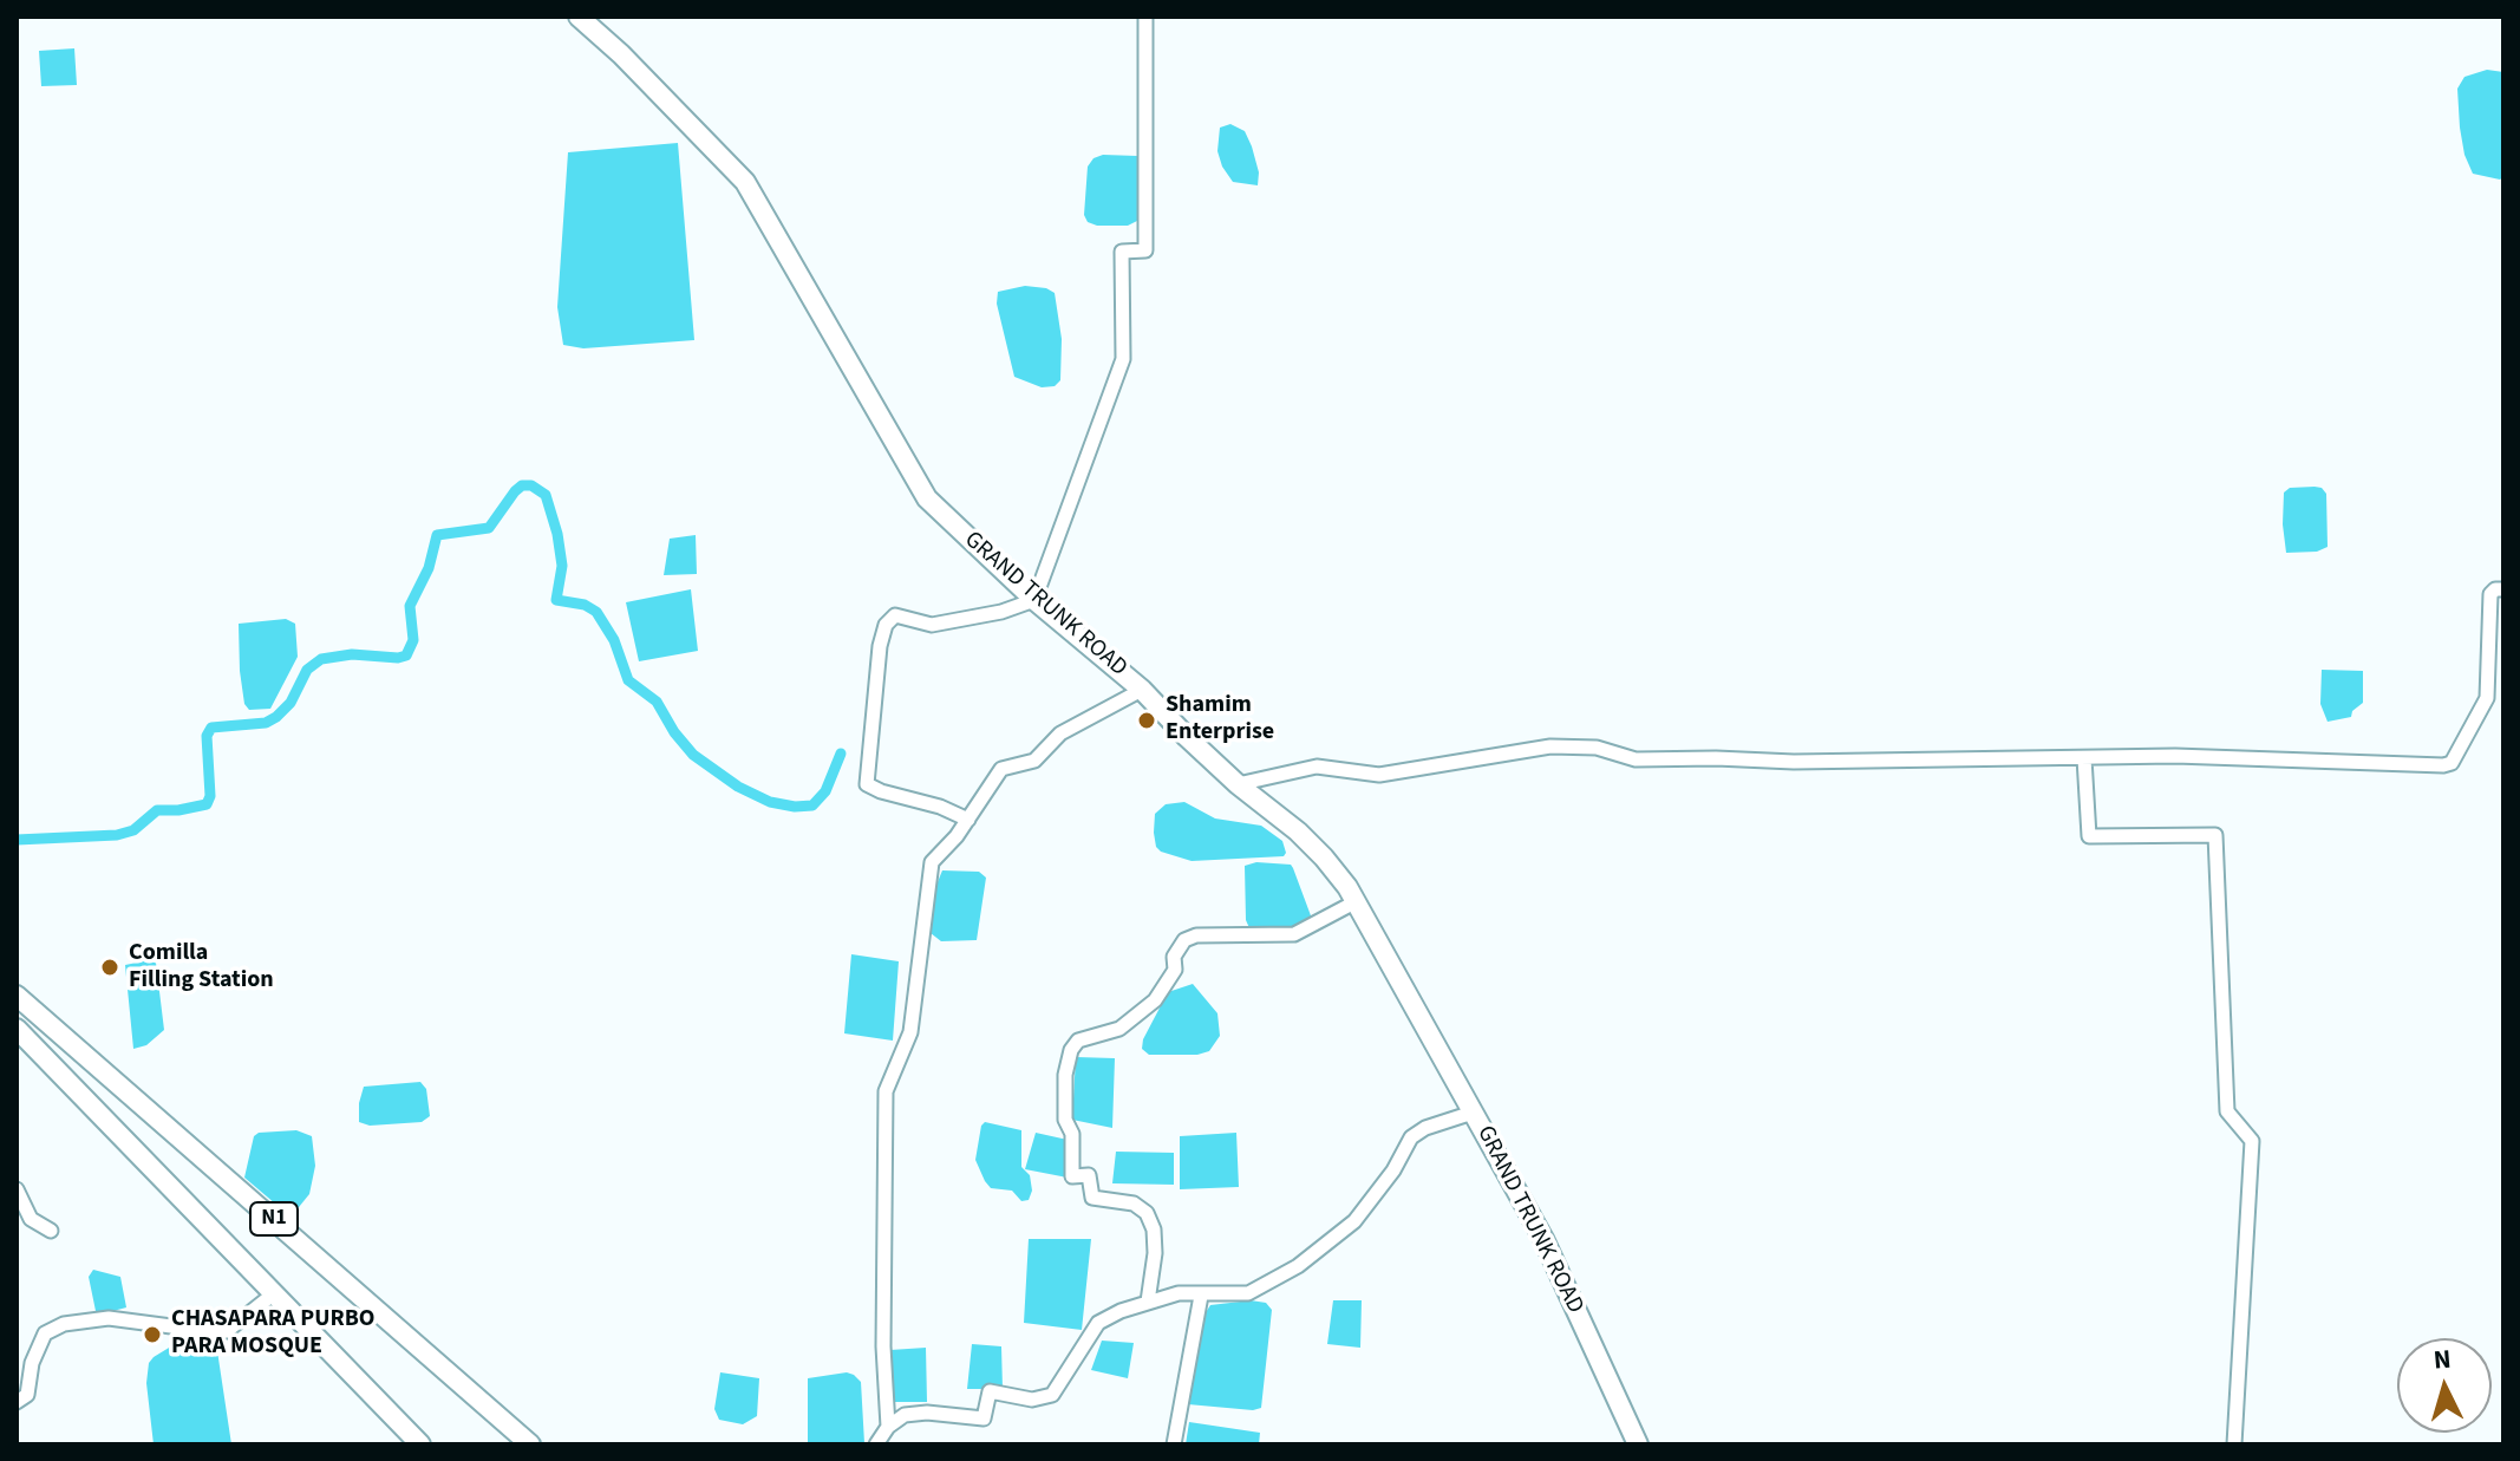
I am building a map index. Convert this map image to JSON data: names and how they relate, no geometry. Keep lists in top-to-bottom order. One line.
{"streets":{"highway":["GRAND TRUNK ROAD","N1"]},"places":["Shamim Enterprise","Comilla Filling Station","CHASAPARA PURBO PARA MOSQUE"],"north":"top"}
